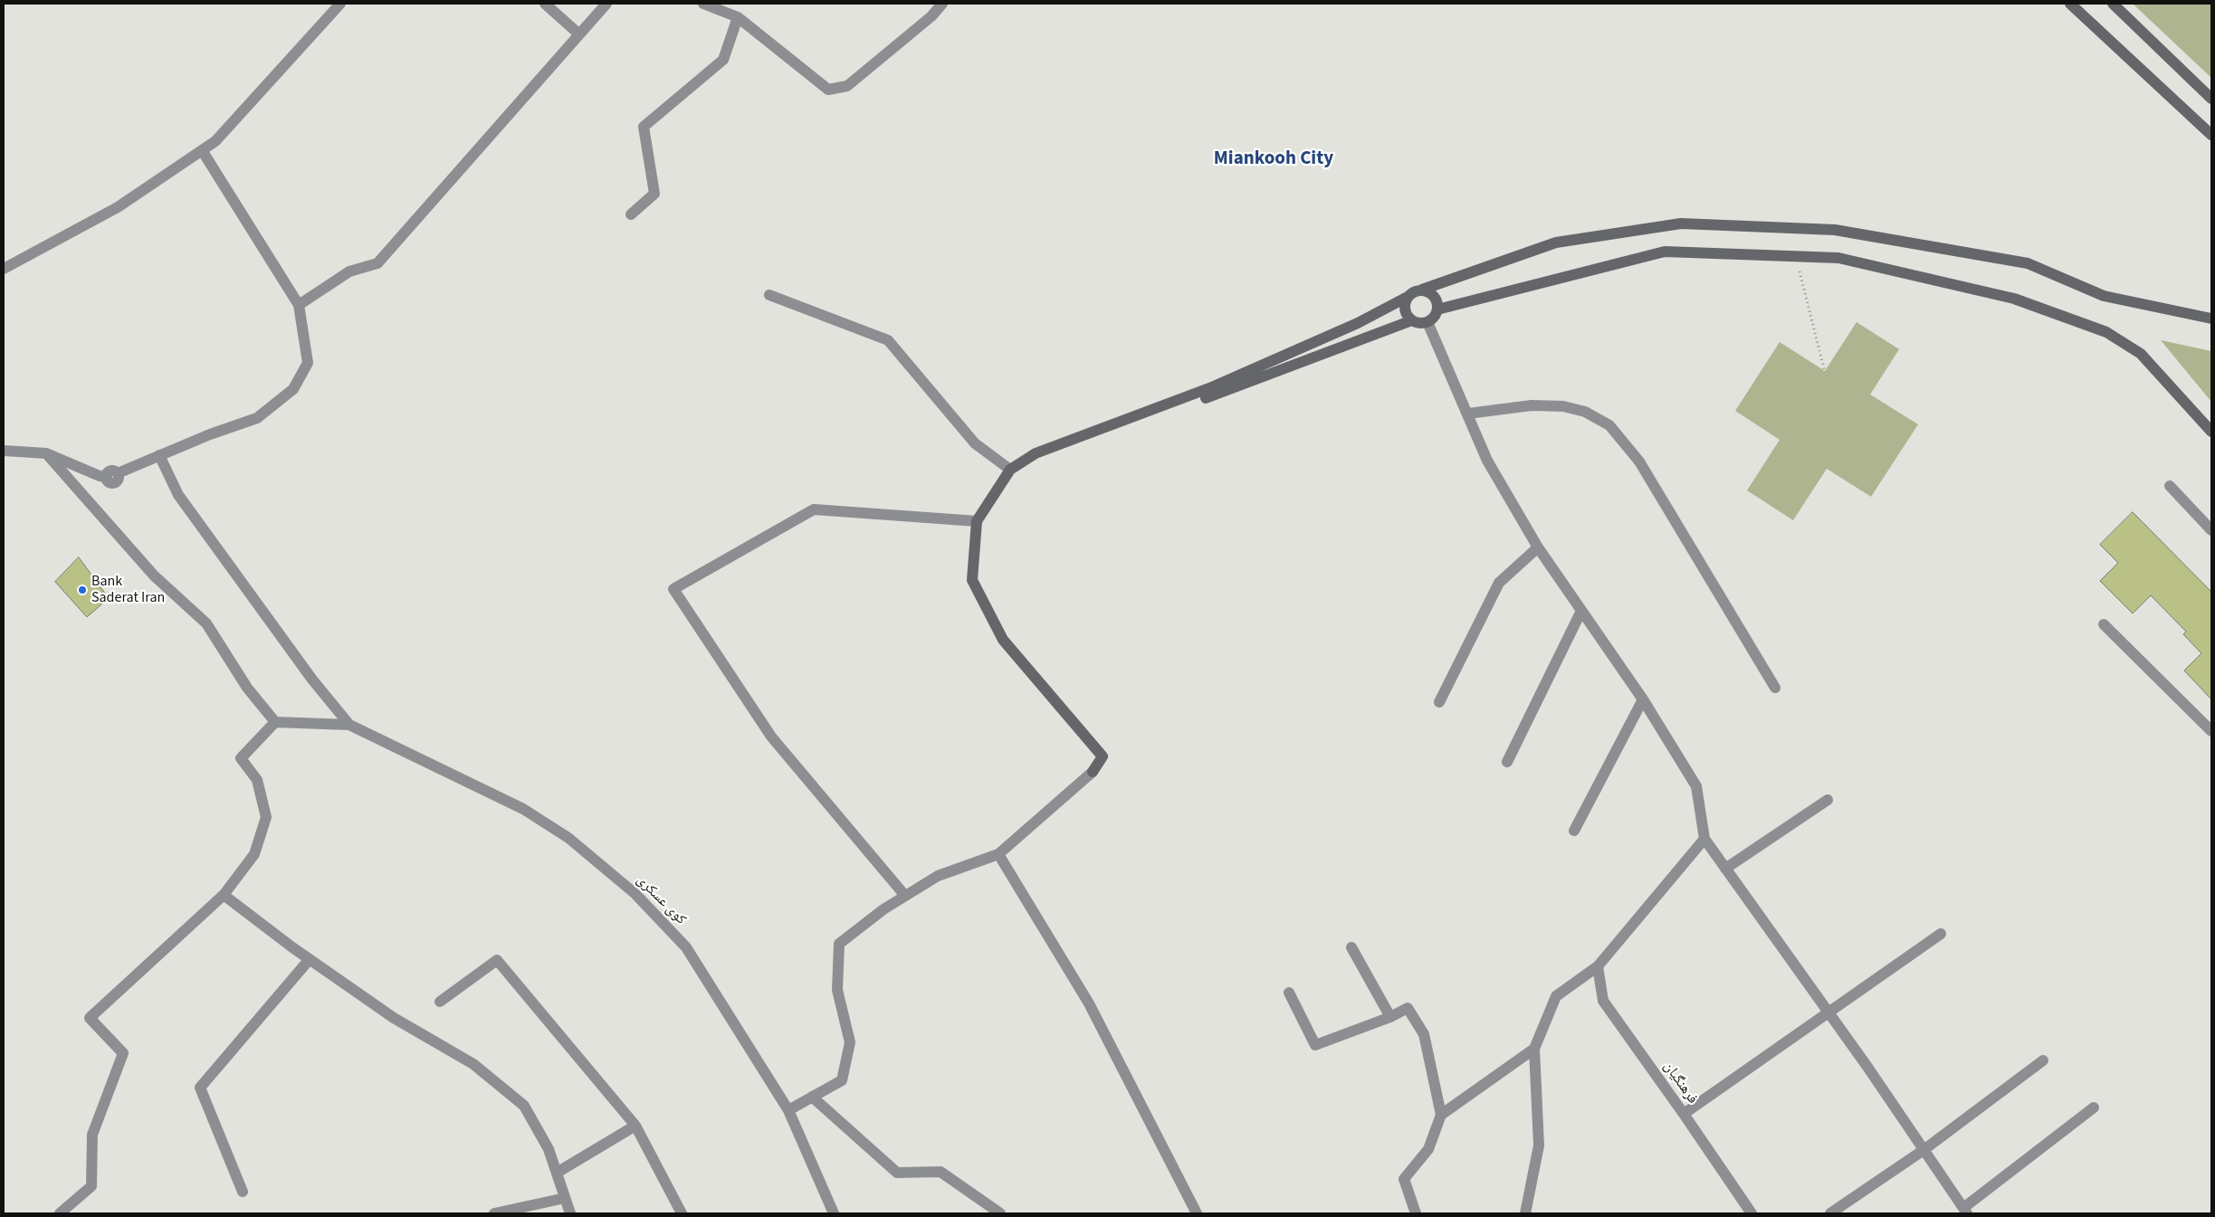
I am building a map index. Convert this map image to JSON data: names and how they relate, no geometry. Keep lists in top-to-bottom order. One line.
{"streets":{"street":["کوی عسکری","فرهنگیان"]},"districts":["Miankooh City"],"places":["Bank Saderat Iran"]}
